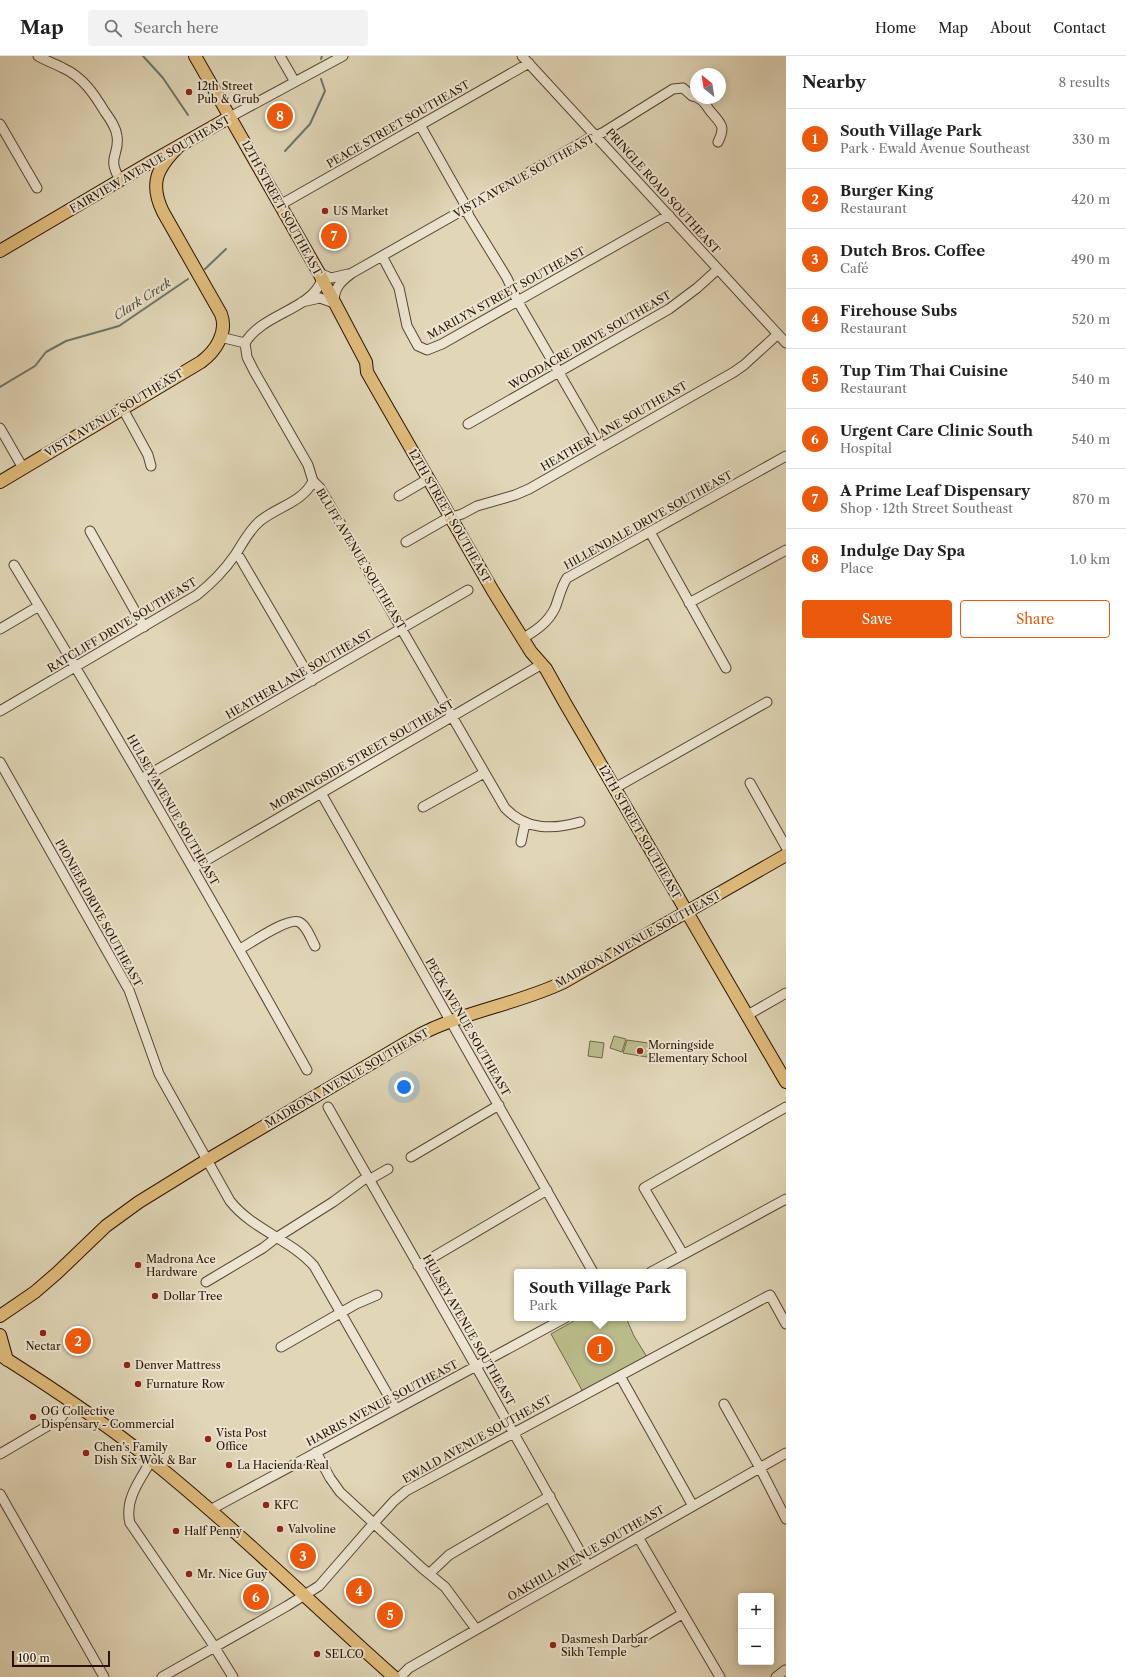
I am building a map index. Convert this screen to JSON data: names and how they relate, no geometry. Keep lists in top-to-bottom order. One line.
{"streets":{"main road":["FAIRVIEW AVENUE SOUTHEAST","VISTA AVENUE SOUTHEAST","12TH STREET SOUTHEAST","MADRONA AVENUE SOUTHEAST"],"street":["PEACE STREET SOUTHEAST","PRINGLE ROAD SOUTHEAST","MARILYN STREET SOUTHEAST","WOODACRE DRIVE SOUTHEAST","HEATHER LANE SOUTHEAST","HILLENDALE DRIVE SOUTHEAST","BLUFF AVENUE SOUTHEAST","RATCLIFF DRIVE SOUTHEAST","MORNINGSIDE STREET SOUTHEAST","HULSEY AVENUE SOUTHEAST","PIONEER DRIVE SOUTHEAST","PECK AVENUE SOUTHEAST","HARRIS AVENUE SOUTHEAST","EWALD AVENUE SOUTHEAST","OAKHILL AVENUE SOUTHEAST"]},"crossings":[["PEACE STREET SOUTHEAST","PRINGLE ROAD SOUTHEAST"],["PEACE STREET SOUTHEAST","12TH STREET SOUTHEAST"],["FAIRVIEW AVENUE SOUTHEAST","12TH STREET SOUTHEAST"],["VISTA AVENUE SOUTHEAST","PRINGLE ROAD SOUTHEAST"],["VISTA AVENUE SOUTHEAST","MARILYN STREET SOUTHEAST"],["PRINGLE ROAD SOUTHEAST","MARILYN STREET SOUTHEAST"],["PRINGLE ROAD SOUTHEAST","WOODACRE DRIVE SOUTHEAST"],["PRINGLE ROAD SOUTHEAST","HEATHER LANE SOUTHEAST"],["12TH STREET SOUTHEAST","HEATHER LANE SOUTHEAST"],["12TH STREET SOUTHEAST","HILLENDALE DRIVE SOUTHEAST"],["12TH STREET SOUTHEAST","MORNINGSIDE STREET SOUTHEAST"],["12TH STREET SOUTHEAST","MADRONA AVENUE SOUTHEAST"],["HEATHER LANE SOUTHEAST","BLUFF AVENUE SOUTHEAST"],["HEATHER LANE SOUTHEAST","HULSEY AVENUE SOUTHEAST"],["BLUFF AVENUE SOUTHEAST","RATCLIFF DRIVE SOUTHEAST"],["BLUFF AVENUE SOUTHEAST","MORNINGSIDE STREET SOUTHEAST"],["RATCLIFF DRIVE SOUTHEAST","HULSEY AVENUE SOUTHEAST"],["MORNINGSIDE STREET SOUTHEAST","HULSEY AVENUE SOUTHEAST"],["MORNINGSIDE STREET SOUTHEAST","PECK AVENUE SOUTHEAST"],["HULSEY AVENUE SOUTHEAST","HARRIS AVENUE SOUTHEAST"],["HULSEY AVENUE SOUTHEAST","EWALD AVENUE SOUTHEAST"],["HULSEY AVENUE SOUTHEAST","OAKHILL AVENUE SOUTHEAST"],["PIONEER DRIVE SOUTHEAST","MADRONA AVENUE SOUTHEAST"],["PIONEER DRIVE SOUTHEAST","HARRIS AVENUE SOUTHEAST"],["MADRONA AVENUE SOUTHEAST","PECK AVENUE SOUTHEAST"]],"water":["Clark Creek"],"places":["12th Street Pub & Grub","US Market","Morningside Elementary School","Madrona Ace Hardware","Dollar Tree","Nectar","Denver Mattress","Furnature Row","OG Collective Dispensary - Commercial","Vista Post Office","Chen’s Family Dish Six Wok & Bar","La Hacienda Real","KFC","Valvoline","Half Penny","Mr. Nice Guy","Dasmesh Darbar Sikh Temple","SELCO"],"scale_bar":"100 m","north":"top left","page":{"header":"Map","search":"Search here","nav":["Home","Map","About","Contact"],"heading":["Nearby","8 results"],"pins":["8","7","2","1","3","4","6","5"],"list":[{"mark":"1","name":"South Village Park","note":"Park · Ewald Avenue Southeast","value":"330 m"},{"mark":"2","name":"Burger King","note":"Restaurant","value":"420 m"},{"mark":"3","name":"Dutch Bros. Coffee","note":"Café","value":"490 m"},{"mark":"4","name":"Firehouse Subs","note":"Restaurant","value":"520 m"},{"mark":"5","name":"Tup Tim Thai Cuisine","note":"Restaurant","value":"540 m"},{"mark":"6","name":"Urgent Care Clinic South","note":"Hospital","value":"540 m"},{"mark":"7","name":"A Prime Leaf Dispensary","note":"Shop · 12th Street Southeast","value":"870 m"},{"mark":"8","name":"Indulge Day Spa","note":"Place","value":"1.0 km"}],"buttons":["Save","Share"],"popup":["South Village Park","Park"],"map_buttons":["+","−"],"scale":"100 m"}}
